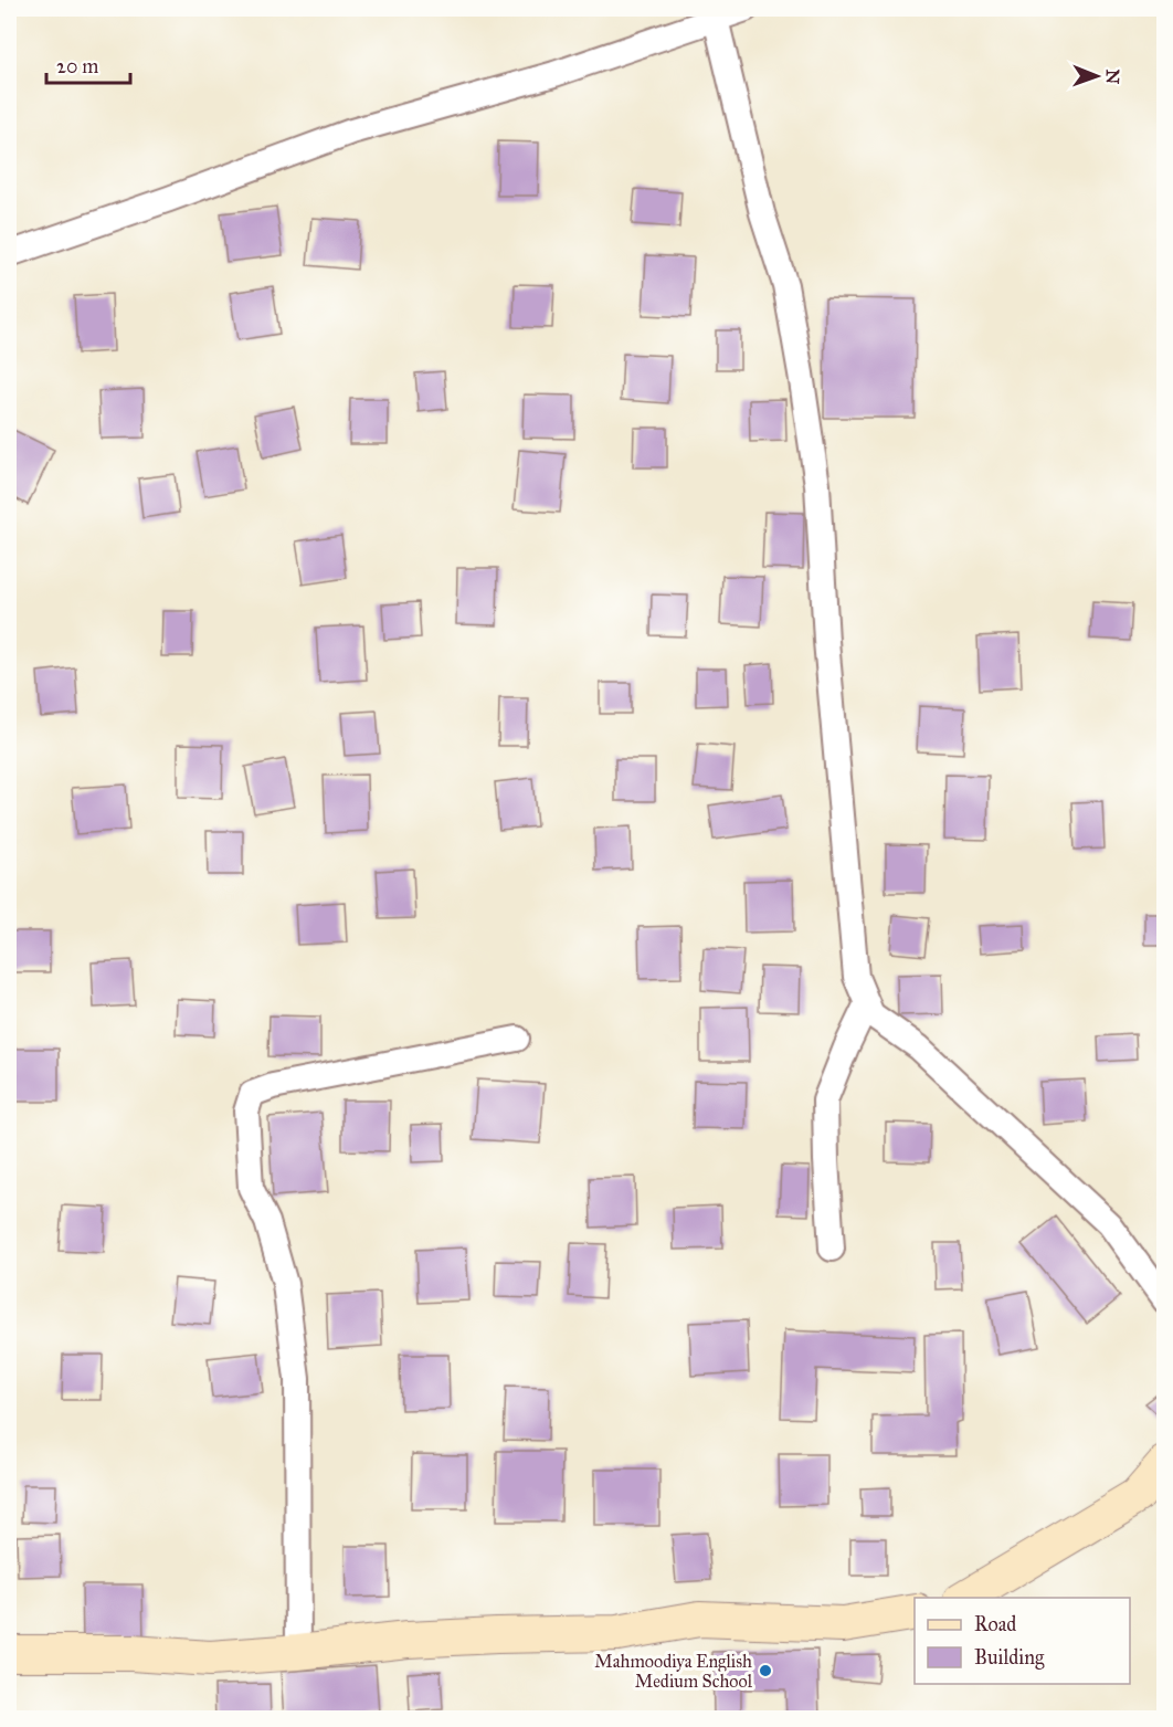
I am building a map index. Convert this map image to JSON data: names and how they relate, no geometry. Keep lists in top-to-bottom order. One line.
{"places":["Mahmoodiya English Medium School"],"legend":["Road","Building"],"scale_bar":"20 m","north":"right"}
